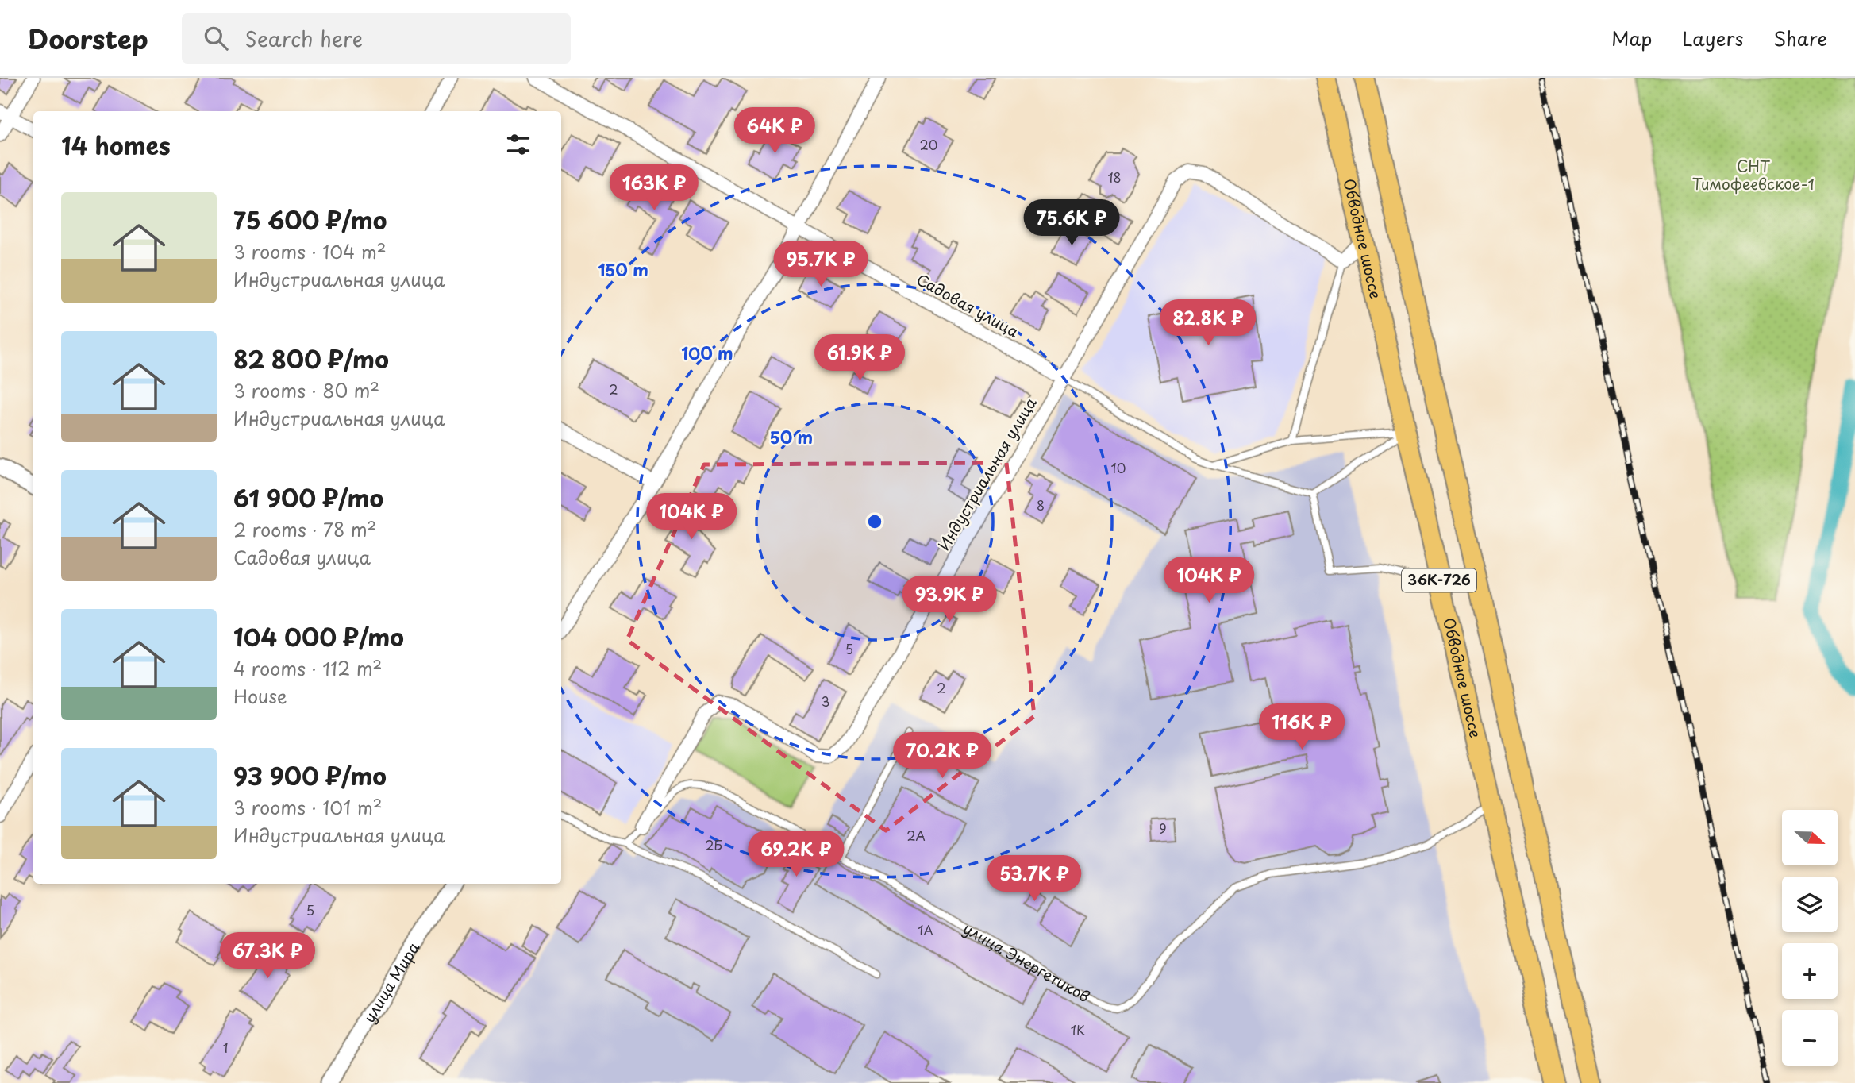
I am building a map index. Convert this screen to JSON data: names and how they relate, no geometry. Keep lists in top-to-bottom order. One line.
{"streets":{"main road":["Обводное шоссе","36К-726"],"street":["Садовая улица","Индустриальная улица","улица Мира"],"lane":["улица Энергетиков"]},"crossings":[["Обводное шоссе","улица Энергетиков"],["Садовая улица","Индустриальная улица"],["Индустриальная улица","улица Энергетиков"]],"parks":["СНТ Тимофеевское-1"],"house_numbers":["20","18","2","10","8","5","2","3","9","2А","2Б","5","1А","1К","1"],"north":"right","page":{"header":"Doorstep","search":"Search here","nav":["Map","Layers","Share"],"price":["64K ₽","163K ₽","75.6K ₽","95.7K ₽","82.8K ₽","61.9K ₽","104K ₽","104K ₽","93.9K ₽","116K ₽","70.2K ₽","69.2K ₽","53.7K ₽","67.3K ₽"],"heading":"14 homes","list":[{"name":"75 600 ₽/mo","note":"3 rooms · 104 m² · Индустриальная улица"},{"name":"82 800 ₽/mo","note":"3 rooms · 80 m² · Индустриальная улица"},{"name":"61 900 ₽/mo","note":"2 rooms · 78 m² · Садовая улица"},{"name":"104 000 ₽/mo","note":"4 rooms · 112 m² · House"},{"name":"93 900 ₽/mo","note":"3 rooms · 101 m² · Индустриальная улица"}],"map_buttons":["+","−"]},"rings":["150 m","100 m","50 m"]}
